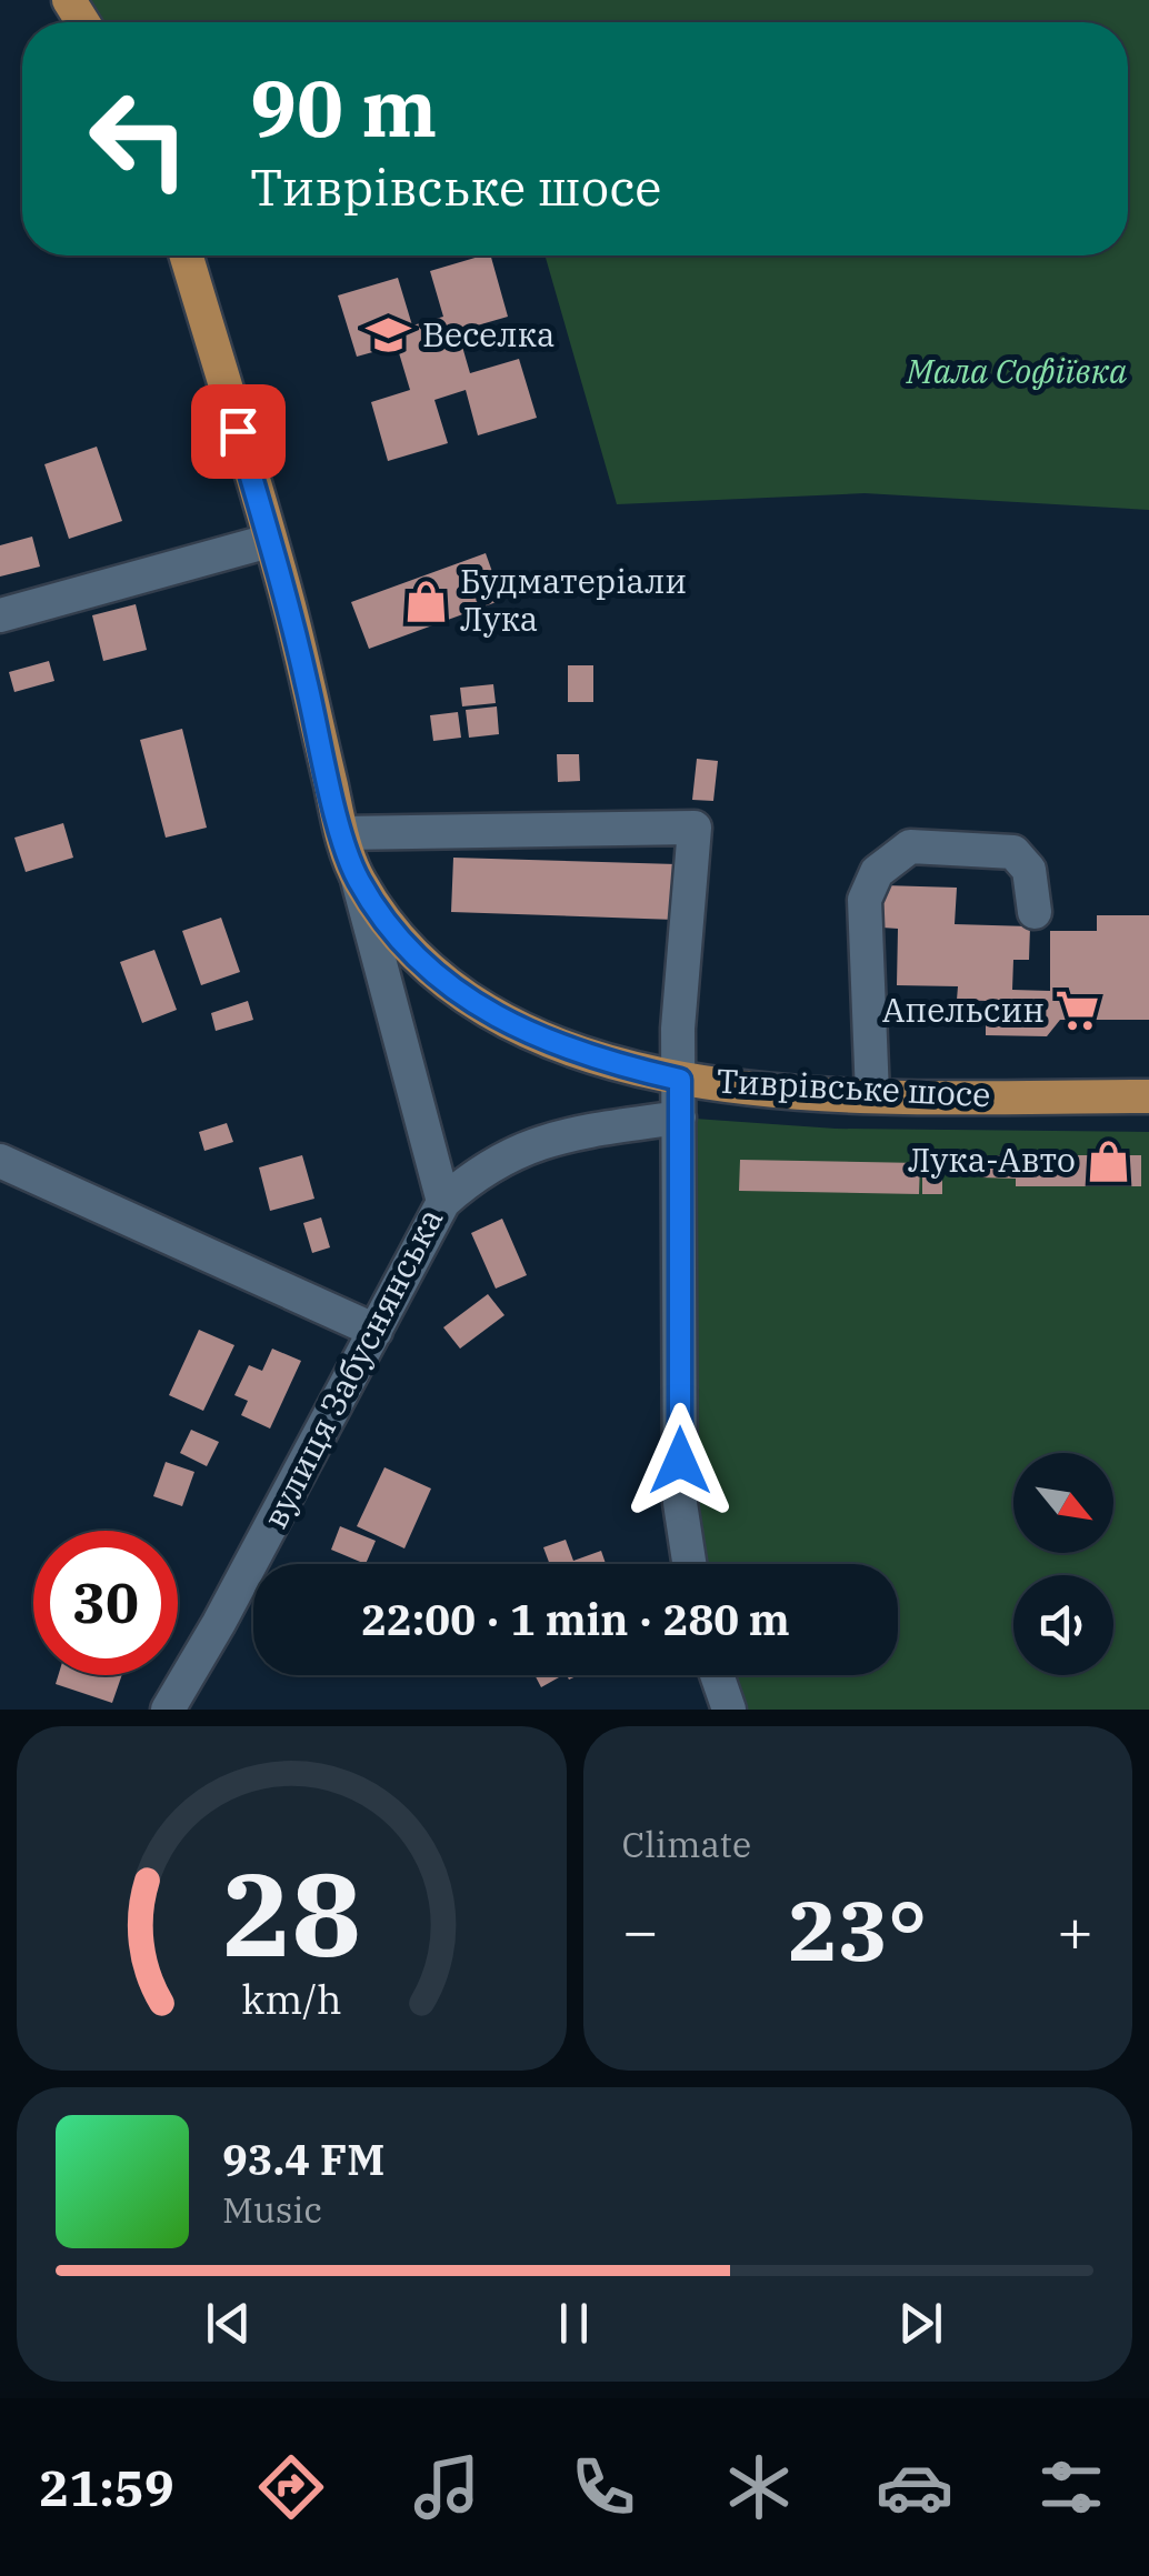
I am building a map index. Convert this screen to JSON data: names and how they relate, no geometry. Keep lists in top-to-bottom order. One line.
{"streets":{"main road":["Тиврівське шосе"],"street":["вулиця Забуснянська"]},"crossings":[["Тиврівське шосе","вулиця Забуснянська"]],"parks":["Мала Софіївка"],"places":{"school or university":["Веселка"],"shop":["Будматеріали Лука","Лука-Авто"],"supermarket":["Апельсин"]},"north":"bottom right","page":{"turn":["90 m","Тиврівське шосе"],"limit":"30","trip":"22:00 · 1 min · 280 m","tile":"Climate","heat":["−","23°","+"],"song":["93.4 FM","Music"],"tabs":"21:59","gauge":["28","km/h"]}}
